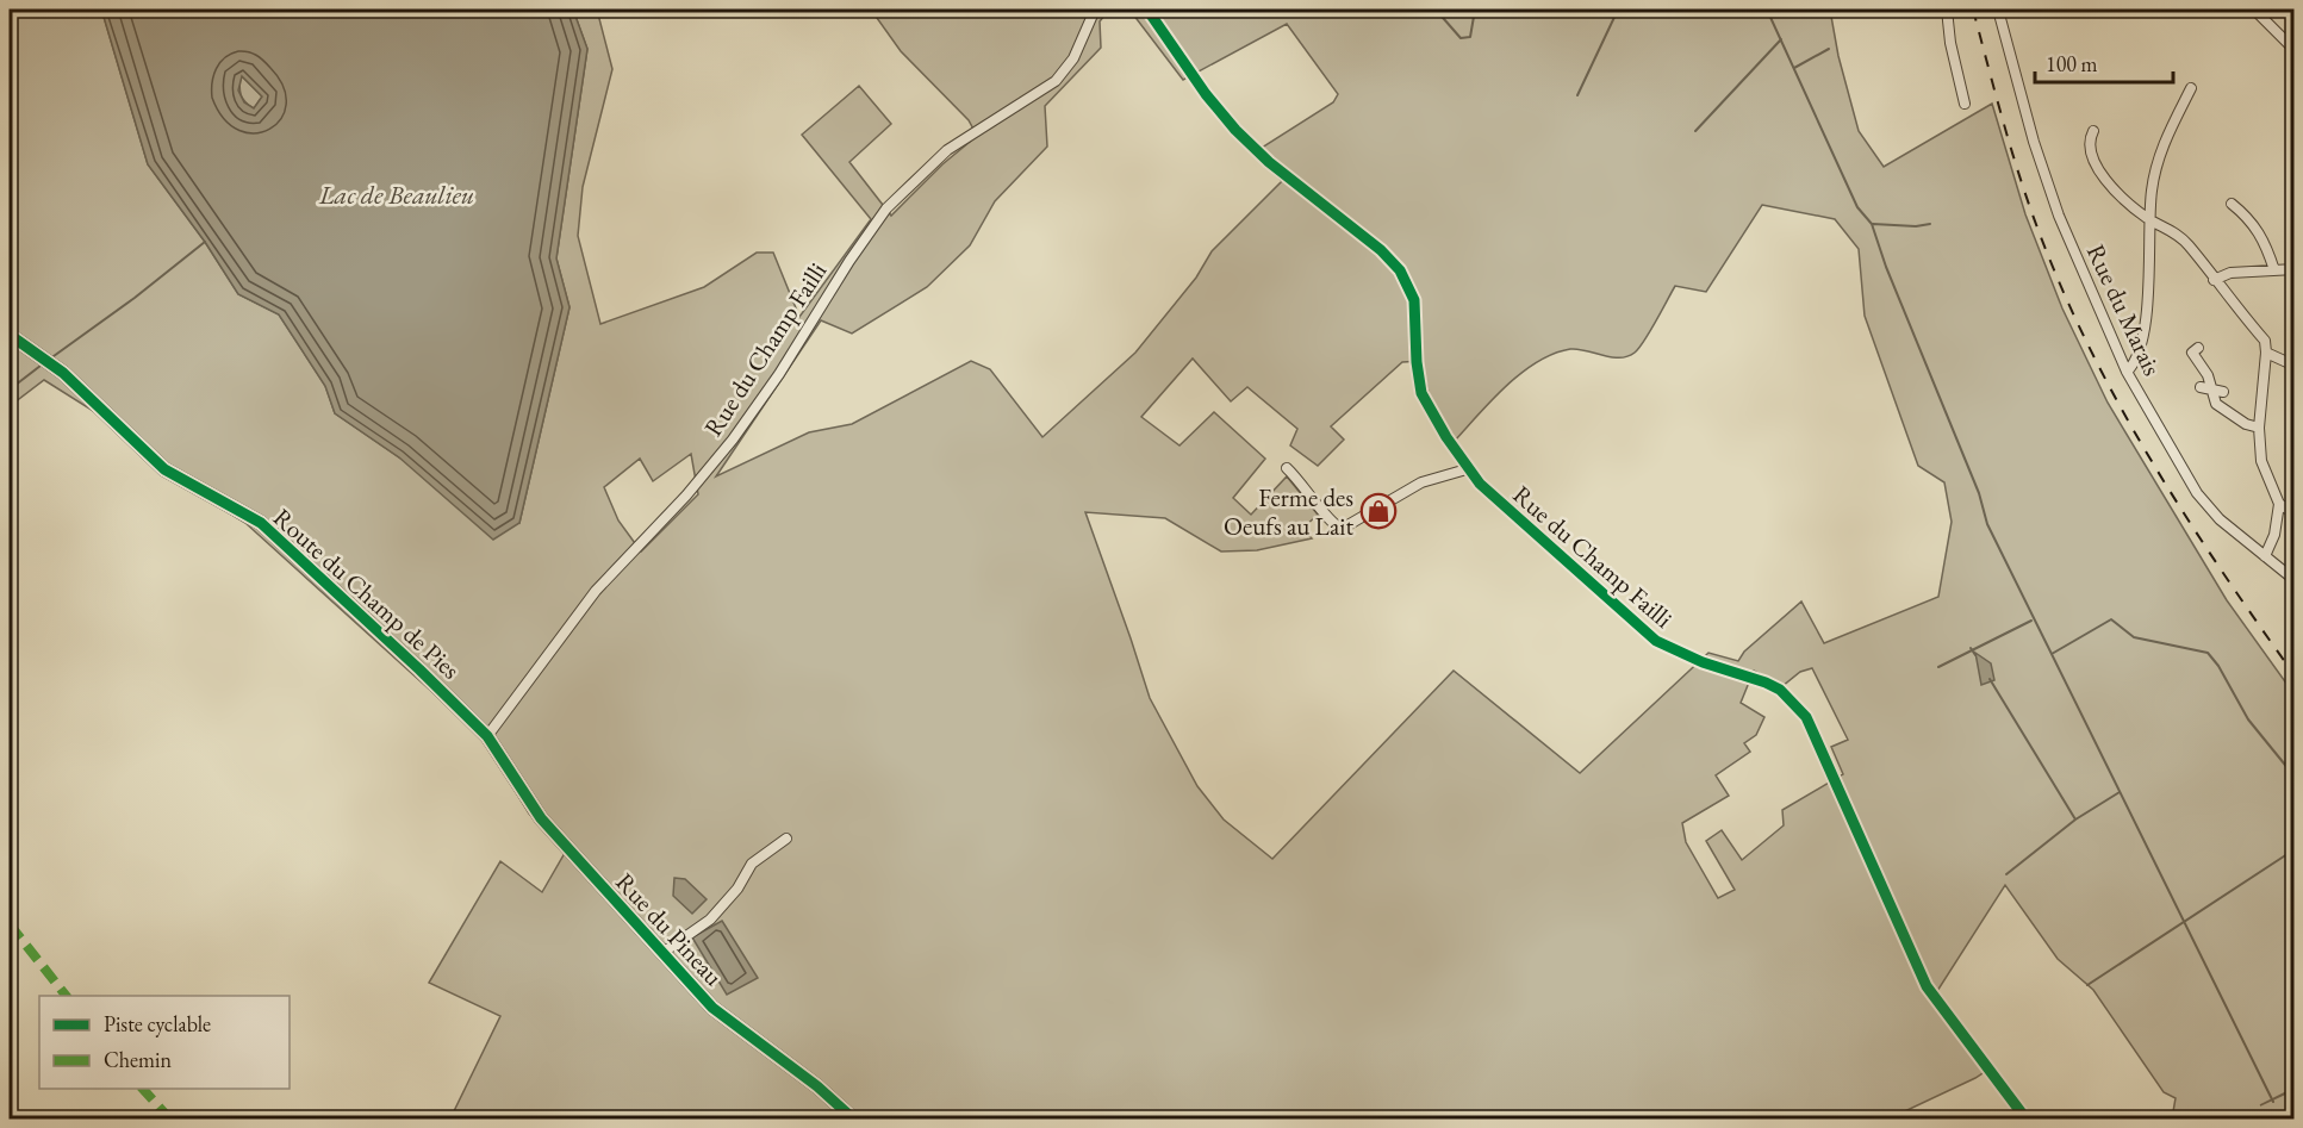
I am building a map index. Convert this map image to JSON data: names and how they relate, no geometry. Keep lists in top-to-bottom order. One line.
{"streets":{"street":["Rue du Marais","Rue du Champ Failli","Route du Champ de Pies","Rue du Pineau"]},"crossings":[["Rue du Champ Failli","Route du Champ de Pies"],["Rue du Champ Failli","Rue du Pineau"],["Route du Champ de Pies","Rue du Pineau"]],"water":["Lac de Beaulieu"],"places":{"shop":["Ferme des Oeufs au Lait"]},"legend":["Piste cyclable","Chemin"],"scale_bar":"100 m"}
